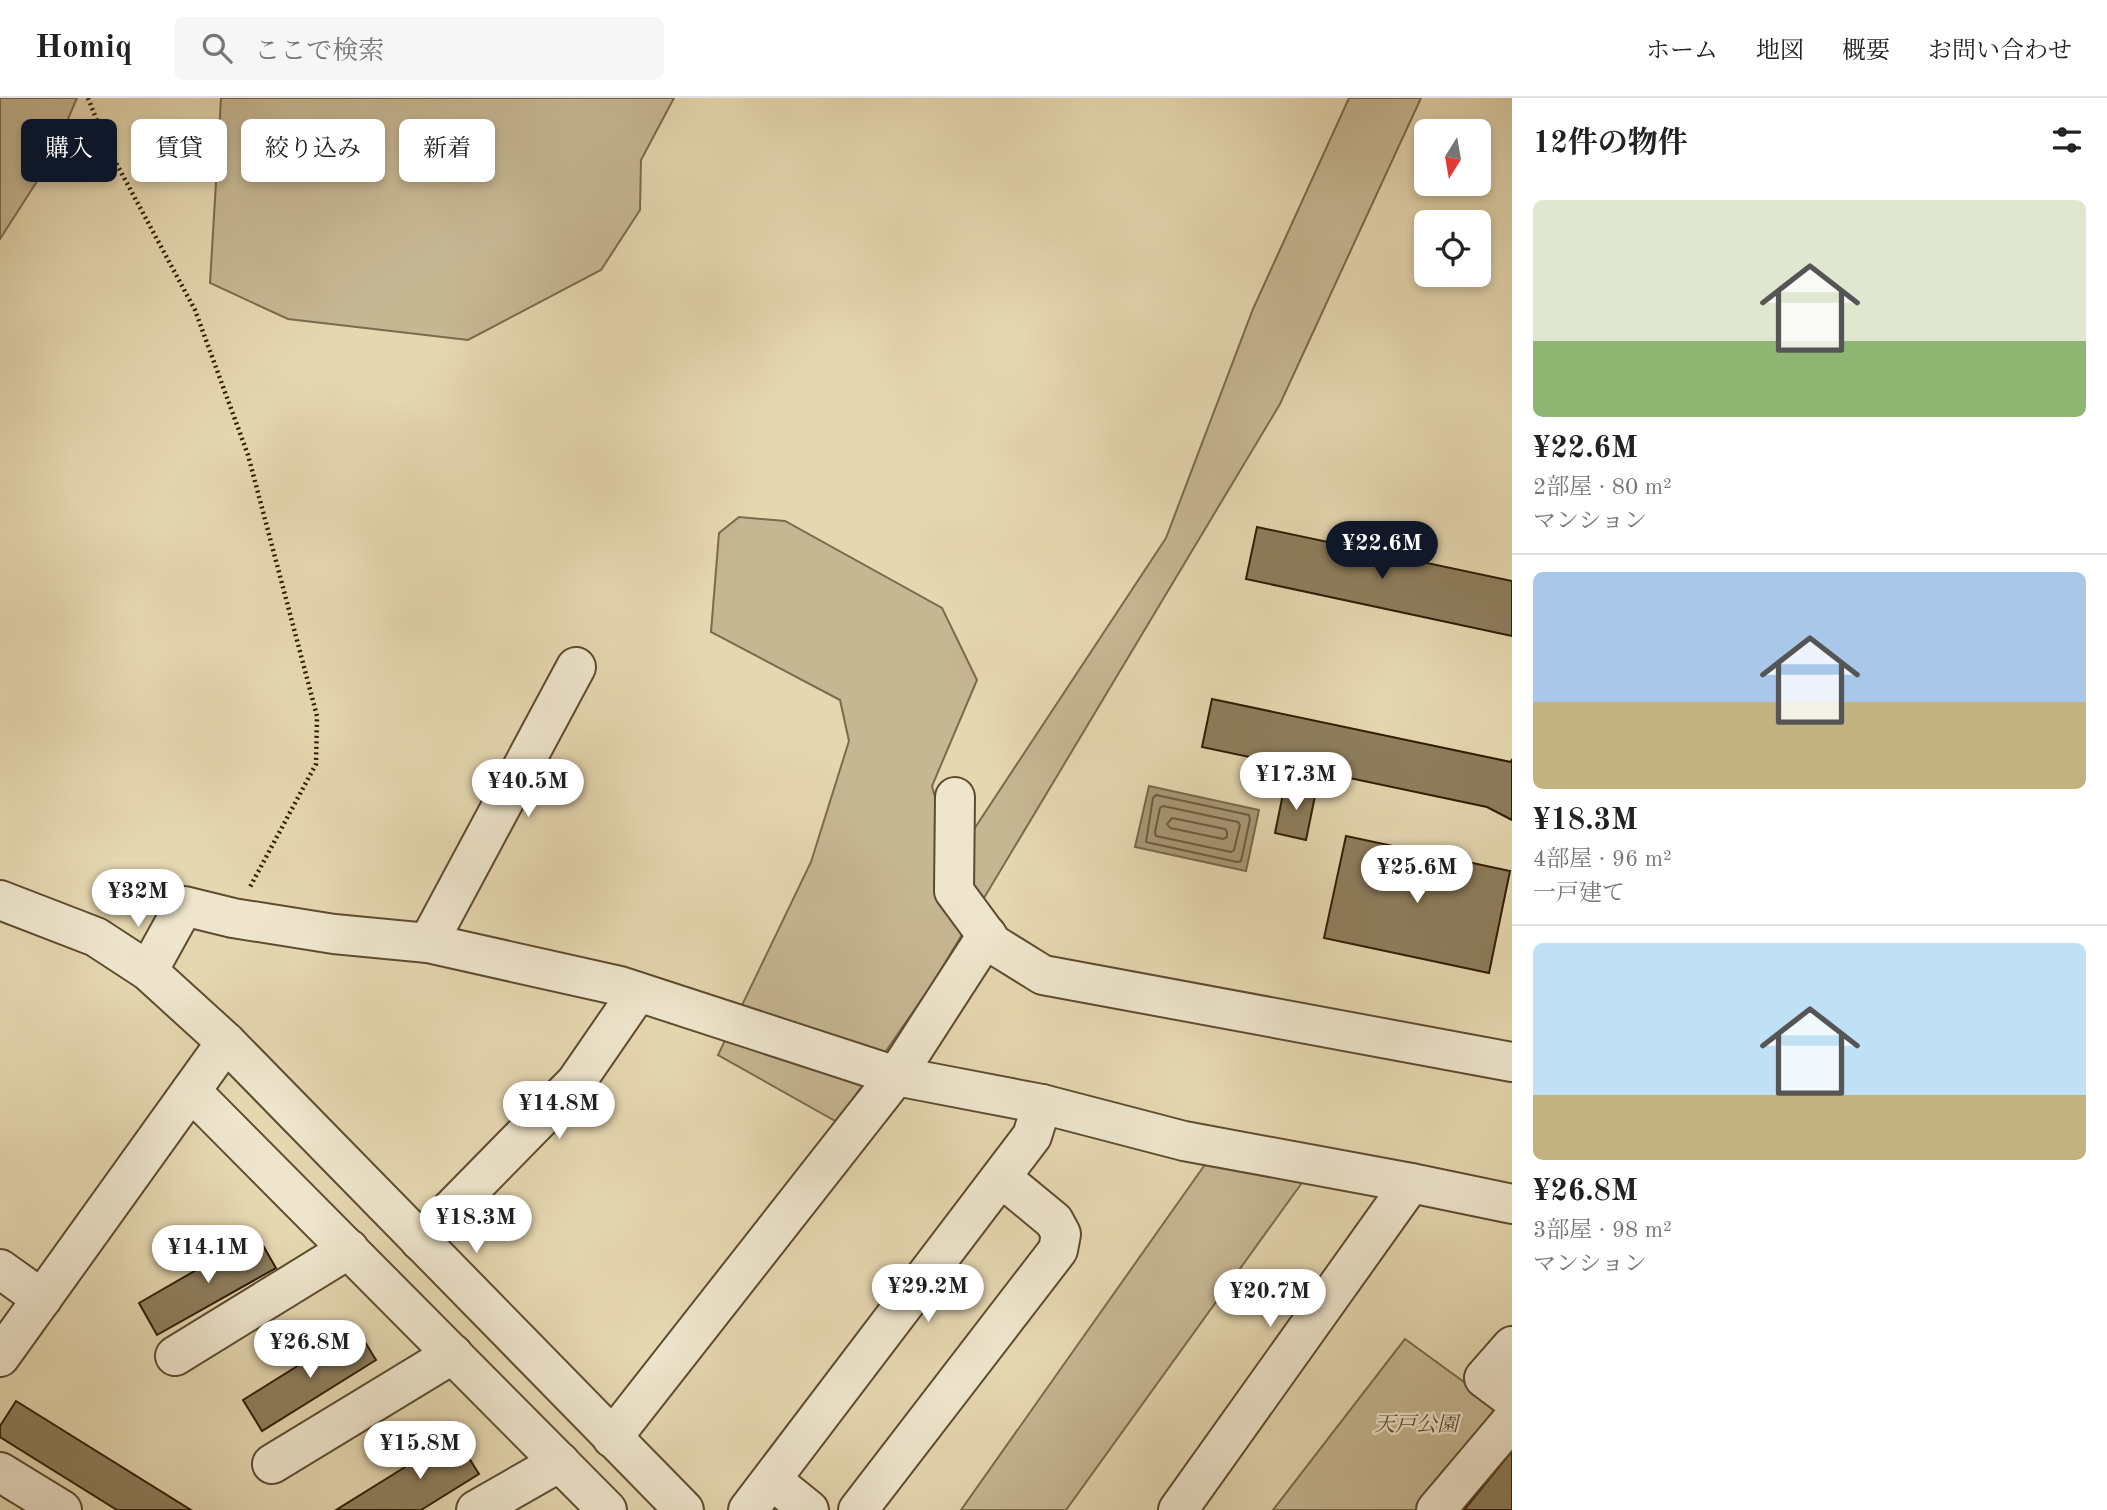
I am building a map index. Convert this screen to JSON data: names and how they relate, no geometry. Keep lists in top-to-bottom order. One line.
{"parks":["天戸公園"],"north":"bottom","page":{"header":"Homiq","search":"ここで検索","nav":["ホーム","地図","概要","お問い合わせ"],"heading":"12件の物件","chip":["購入","賃貸","絞り込み","新着"],"list":[{"name":"¥22.6M","note":"2部屋 · 80 m² · マンション"},{"name":"¥18.3M","note":"4部屋 · 96 m² · 一戸建て"},{"name":"¥26.8M","note":"3部屋 · 98 m² · マンション"}],"price":["¥22.6M","¥17.3M","¥40.5M","¥25.6M","¥32M","¥14.8M","¥18.3M","¥14.1M","¥29.2M","¥20.7M","¥26.8M","¥15.8M"]}}
